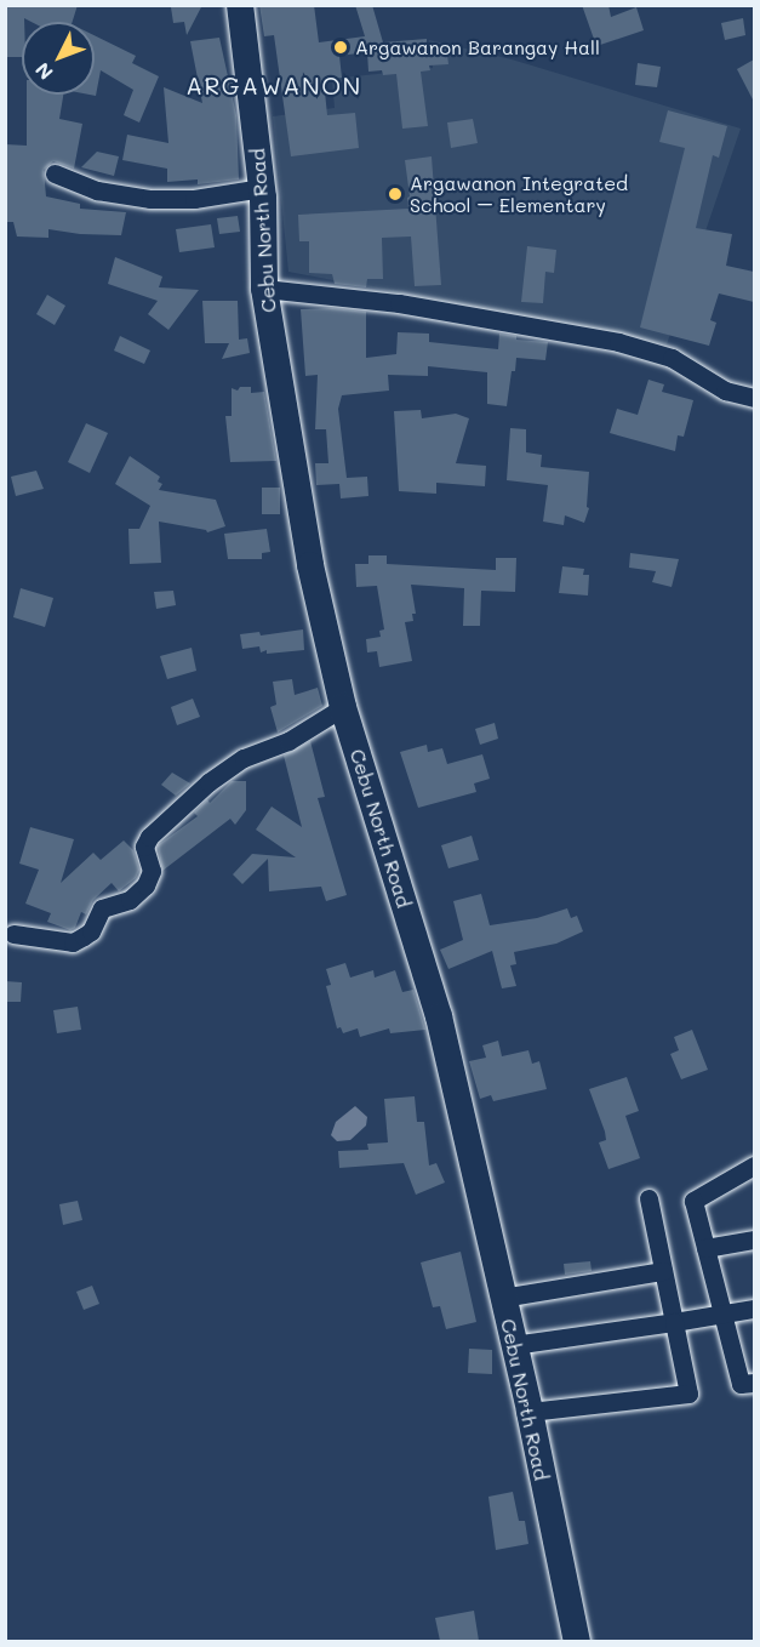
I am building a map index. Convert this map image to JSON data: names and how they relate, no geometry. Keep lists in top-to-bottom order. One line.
{"streets":{"highway":["Cebu North Road"]},"districts":["ARGAWANON"],"places":["Argawanon Barangay Hall","Argawanon Integrated School – Elementary"],"north":"bottom left"}
